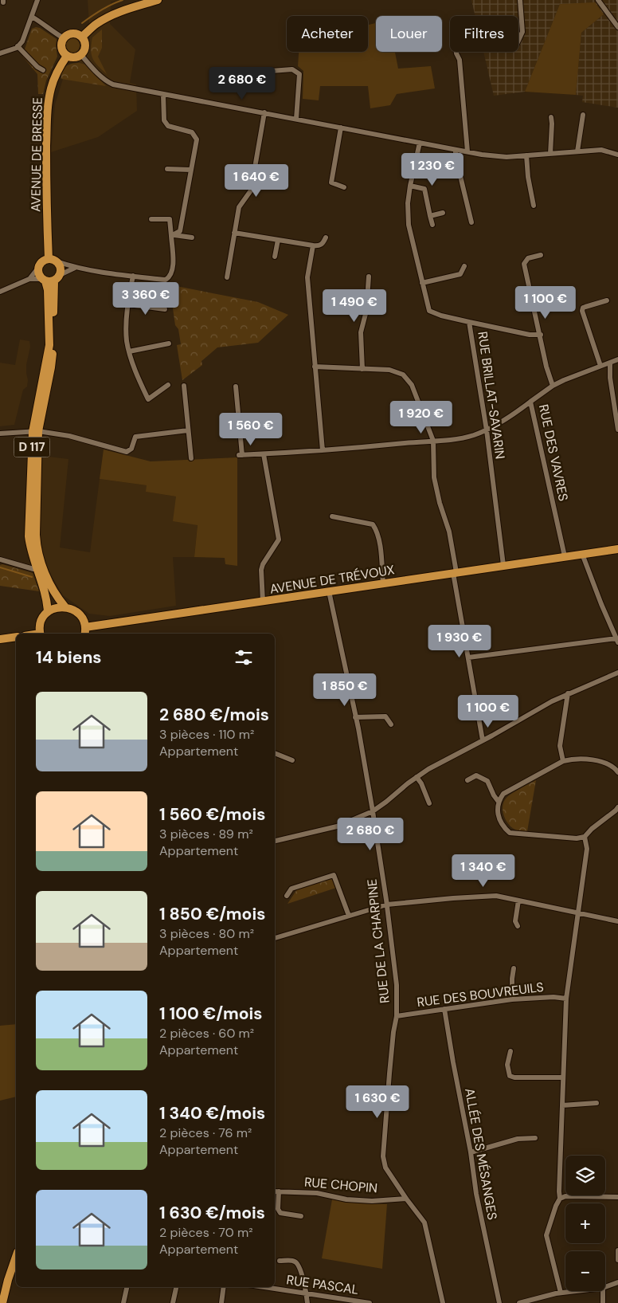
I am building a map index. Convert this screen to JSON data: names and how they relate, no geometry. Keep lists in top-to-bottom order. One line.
{"streets":{"main road":["AVENUE DE BRESSE","D 117","AVENUE DE TRÉVOUX"],"street":["RUE BRILLAT-SAVARIN","RUE DES VAVRES","RUE DE LA CHARPINE","RUE DES BOUVREUILS","ALLÉE DES MÉSANGES","RUE CHOPIN","RUE PASCAL"]},"crossings":[["AVENUE DE BRESSE","D 117"],["RUE BRILLAT-SAVARIN","AVENUE DE TRÉVOUX"],["RUE DES VAVRES","AVENUE DE TRÉVOUX"],["AVENUE DE TRÉVOUX","RUE DE LA CHARPINE"],["RUE DE LA CHARPINE","RUE DES BOUVREUILS"],["RUE DE LA CHARPINE","RUE CHOPIN"],["RUE DES BOUVREUILS","ALLÉE DES MÉSANGES"]],"page":{"chip":["Acheter","Louer","Filtres"],"price":["2 680 €","1 230 €","1 640 €","3 360 €","1 100 €","1 490 €","1 920 €","1 560 €","1 930 €","1 850 €","1 100 €","2 680 €","1 340 €","1 630 €"],"heading":"14 biens","list":[{"name":"2 680 €/mois","note":"3 pièces · 110 m² · Appartement"},{"name":"1 560 €/mois","note":"3 pièces · 89 m² · Appartement"},{"name":"1 850 €/mois","note":"3 pièces · 80 m² · Appartement"},{"name":"1 100 €/mois","note":"2 pièces · 60 m² · Appartement"},{"name":"1 340 €/mois","note":"2 pièces · 76 m² · Appartement"},{"name":"1 630 €/mois","note":"2 pièces · 70 m² · Appartement"}],"map_buttons":["+","−"]}}
